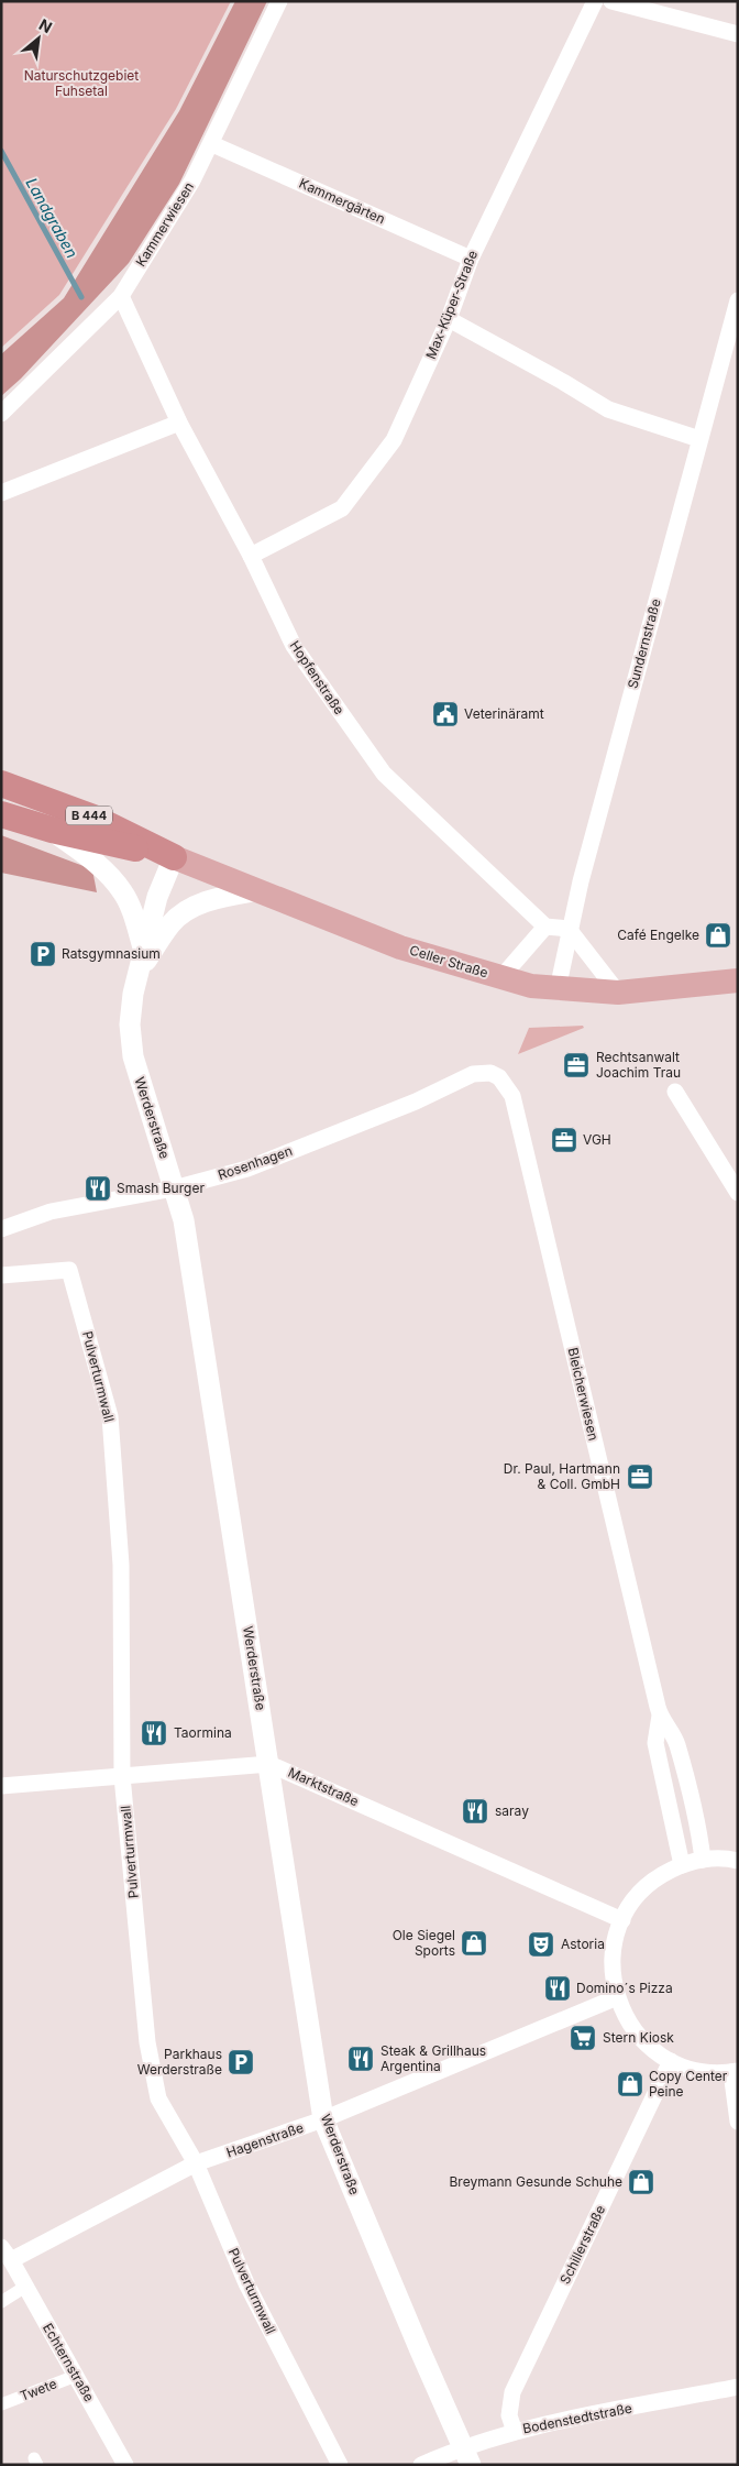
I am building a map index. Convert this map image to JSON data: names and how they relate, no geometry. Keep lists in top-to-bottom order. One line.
{"streets":{"highway":["B 444"],"main road":["Celler Straße"],"street":["Kammergärten","Kammerwiesen","Max-Küper-Straße","Sundernstraße","Hopfenstraße","Werderstraße","Rosenhagen","Pulverturmwall","Bleicherwiesen","Marktstraße","Hagenstraße","Schillerstraße","Echternstraße","Twete","Bodenstedtstraße"]},"crossings":[["Kammergärten","Kammerwiesen"],["Kammergärten","Max-Küper-Straße"],["Kammerwiesen","Hopfenstraße"],["Max-Küper-Straße","Hopfenstraße"],["Sundernstraße","Celler Straße"],["B 444","Celler Straße"],["B 444","Werderstraße"],["Celler Straße","Werderstraße"],["Werderstraße","Rosenhagen"],["Werderstraße","Marktstraße"],["Werderstraße","Hagenstraße"],["Werderstraße","Bodenstedtstraße"],["Rosenhagen","Bleicherwiesen"],["Pulverturmwall","Marktstraße"],["Pulverturmwall","Hagenstraße"],["Hagenstraße","Echternstraße"],["Schillerstraße","Bodenstedtstraße"],["Echternstraße","Twete"]],"water":["Landgraben"],"parks":["Naturschutzgebiet Fuhsetal"],"places":{"public building":["Veterinäramt"],"shop":["Café Engelke","Ole Siegel Sports","Copy Center Peine","Breymann Gesunde Schuhe"],"parking":["Ratsgymnasium","Parkhaus Werderstraße"],"office":["Rechtsanwalt Joachim Trau","VGH","Dr. Paul, Hartmann & Coll. GmbH"],"restaurant":["Smash Burger","Taormina","saray","Domino´s Pizza","Steak & Grillhaus Argentina"],"theatre":["Astoria"],"supermarket":["Stern Kiosk"]},"north":"top right"}
